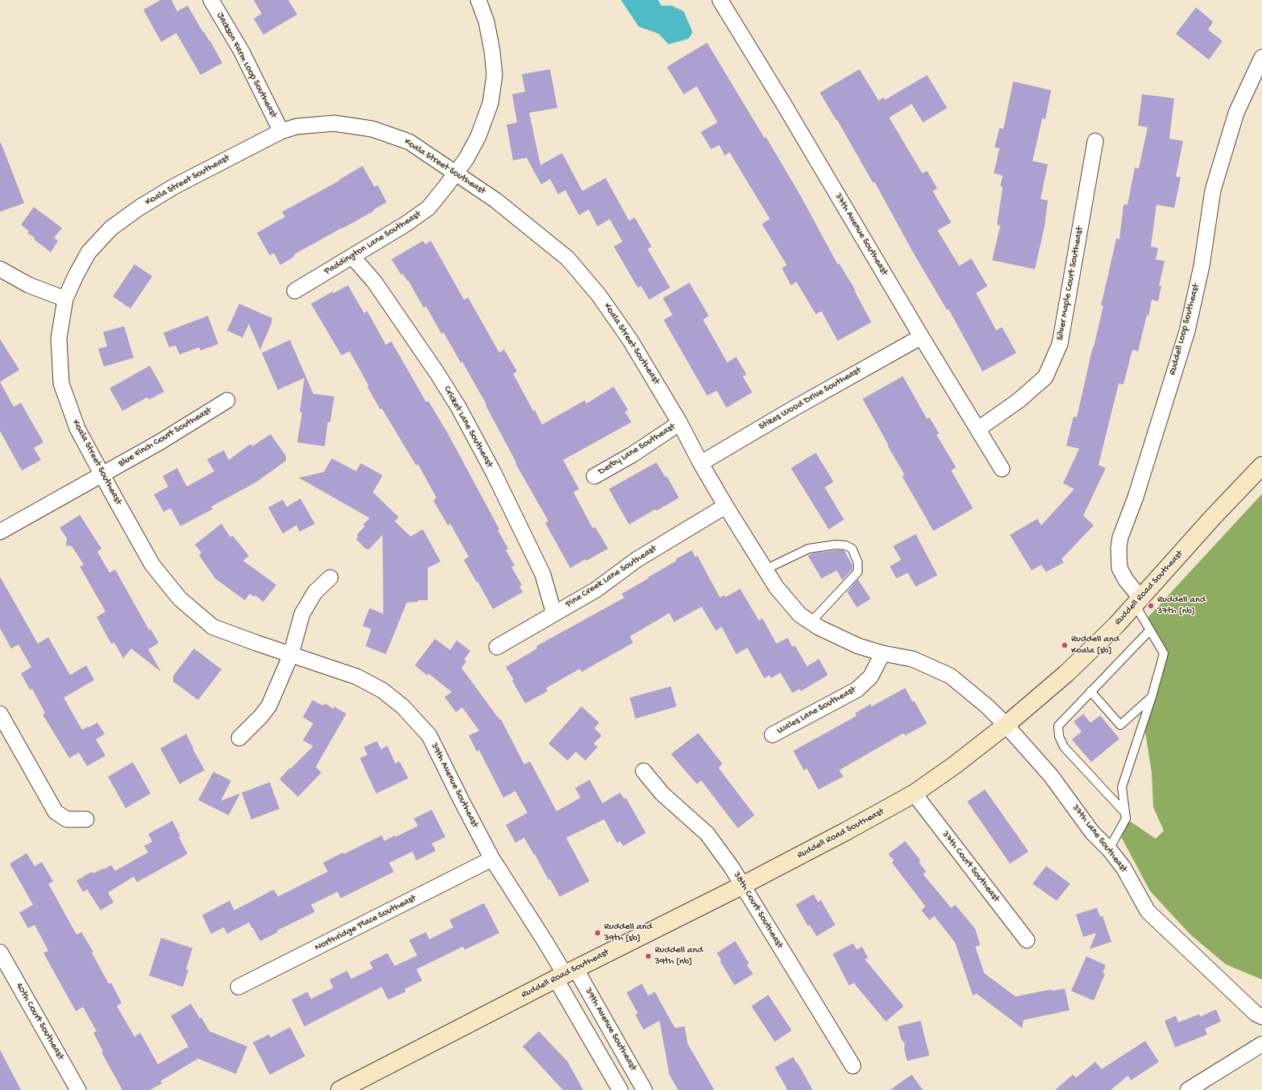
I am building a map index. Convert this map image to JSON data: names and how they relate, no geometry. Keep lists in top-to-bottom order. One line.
{"streets":{"main road":["Ruddell Road Southeast"],"street":["Jackson Farm Loop Southeast","Koala Street Southeast","37th Avenue Southeast","Paddington Lane Southeast","Silver Maple Court Southeast","Ruddell Loop Southeast","Stikes Wood Drive Southeast","Cricket Lane Southeast","Blue Finch Court Southeast","Derby Lane Southeast","Pine Creek Lane Southeast","Wales Lane Southeast","39th Avenue Southeast","37th Lane Southeast","37th Court Southeast","38th Court Southeast","Northridge Place Southeast","40th Court Southeast"]},"crossings":[["Jackson Farm Loop Southeast","Koala Street Southeast"],["Koala Street Southeast","Paddington Lane Southeast"],["Koala Street Southeast","Stikes Wood Drive Southeast"],["Koala Street Southeast","Blue Finch Court Southeast"],["Koala Street Southeast","Derby Lane Southeast"],["Koala Street Southeast","Pine Creek Lane Southeast"],["Koala Street Southeast","Ruddell Road Southeast"],["Koala Street Southeast","Wales Lane Southeast"],["Koala Street Southeast","39th Avenue Southeast"],["Koala Street Southeast","37th Lane Southeast"],["37th Avenue Southeast","Silver Maple Court Southeast"],["37th Avenue Southeast","Stikes Wood Drive Southeast"],["Paddington Lane Southeast","Cricket Lane Southeast"],["Ruddell Loop Southeast","Ruddell Road Southeast"],["Cricket Lane Southeast","Pine Creek Lane Southeast"],["Ruddell Road Southeast","39th Avenue Southeast"],["Ruddell Road Southeast","37th Lane Southeast"],["Ruddell Road Southeast","37th Court Southeast"],["Ruddell Road Southeast","38th Court Southeast"],["39th Avenue Southeast","Northridge Place Southeast"]],"places":["Ruddell and 37th [nb]","Ruddell and Koala [sb]","Ruddell and 39th [sb]","Ruddell and 39th [nb]"]}
